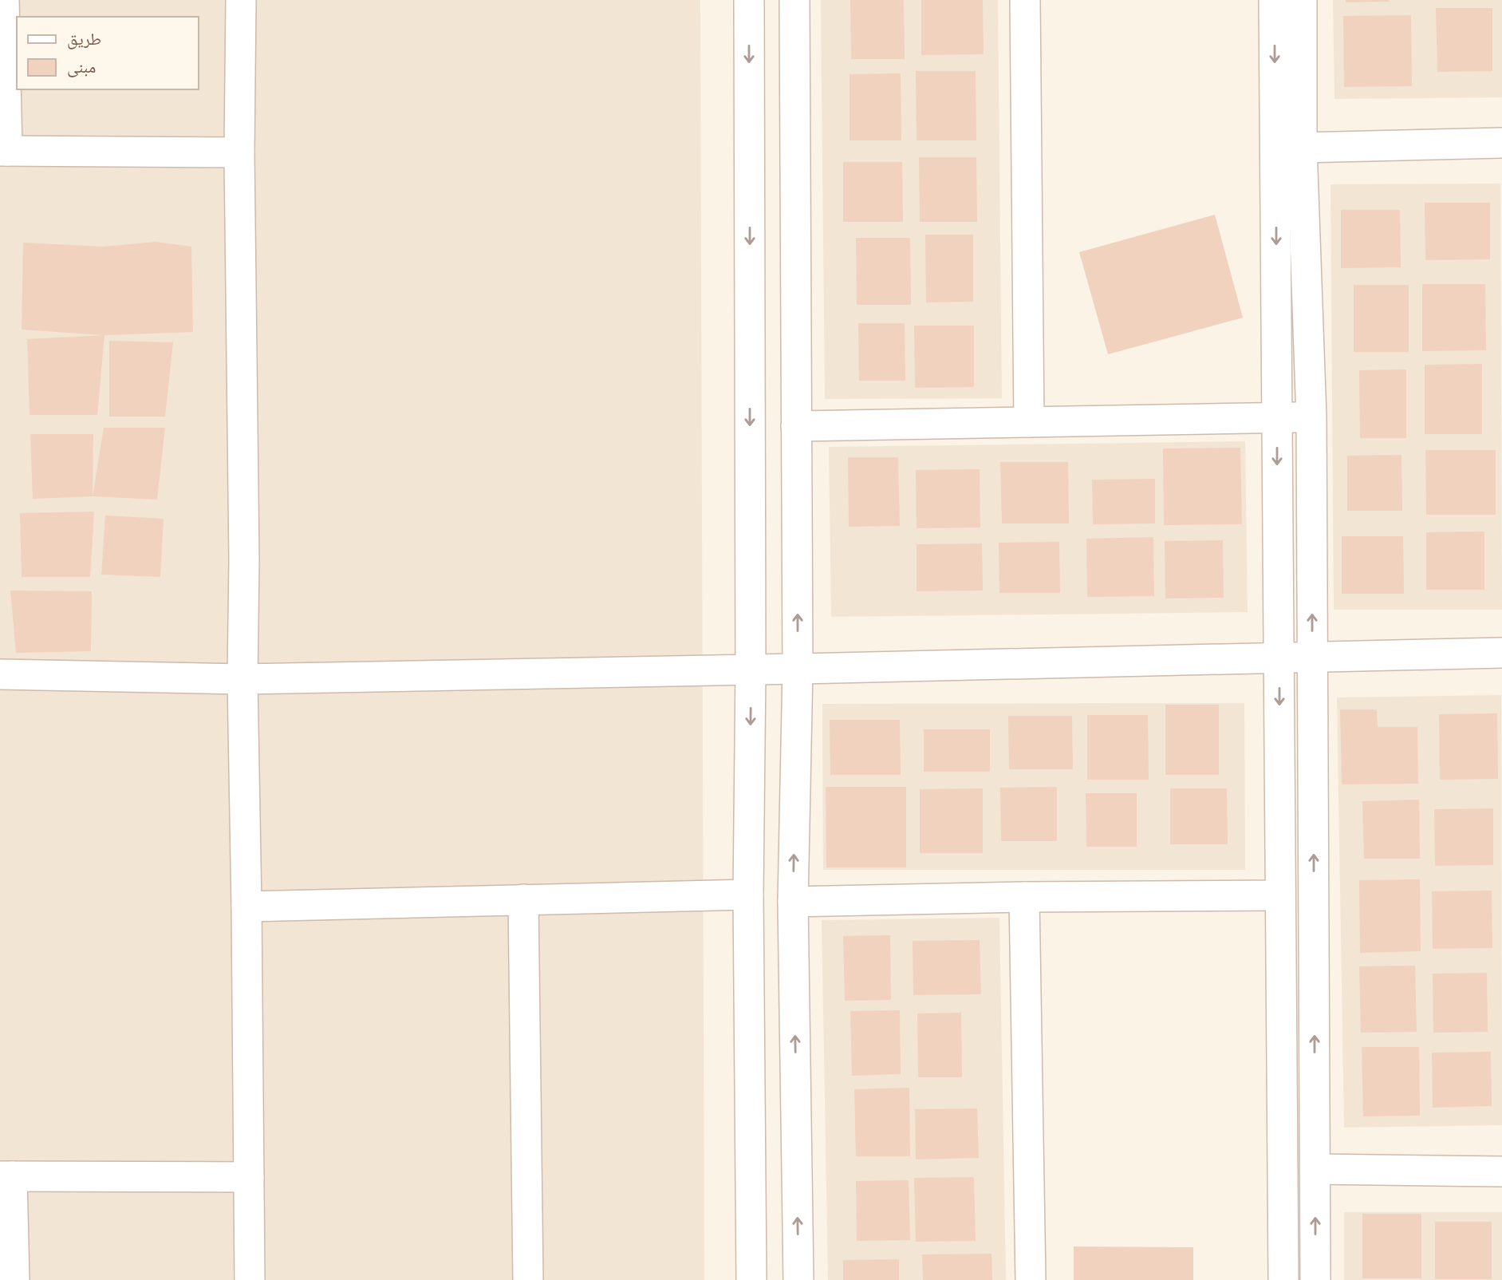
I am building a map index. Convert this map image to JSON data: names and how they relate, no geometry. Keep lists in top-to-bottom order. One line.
{"legend":["طريق","مبنى"]}
